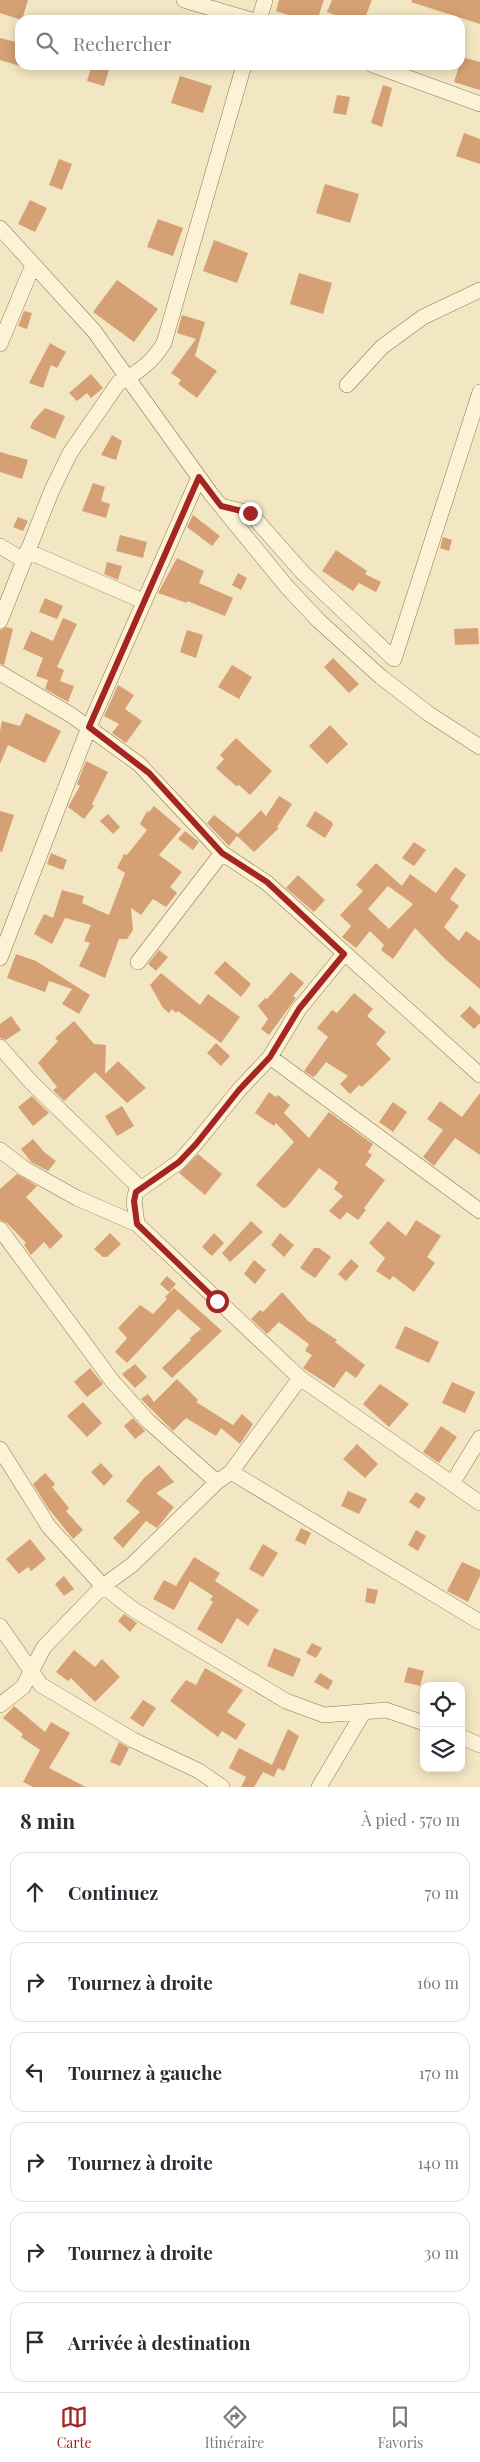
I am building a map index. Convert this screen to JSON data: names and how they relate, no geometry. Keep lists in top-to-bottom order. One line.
{"page":{"search":"Rechercher","heading":["8 min","À pied · 570 m"],"list":[["Continuez","70 m"],["Tournez à droite","160 m"],["Tournez à gauche","170 m"],["Tournez à droite","140 m"],["Tournez à droite","30 m"],"Arrivée à destination"],"nav":["Carte","Itinéraire","Favoris"]}}
